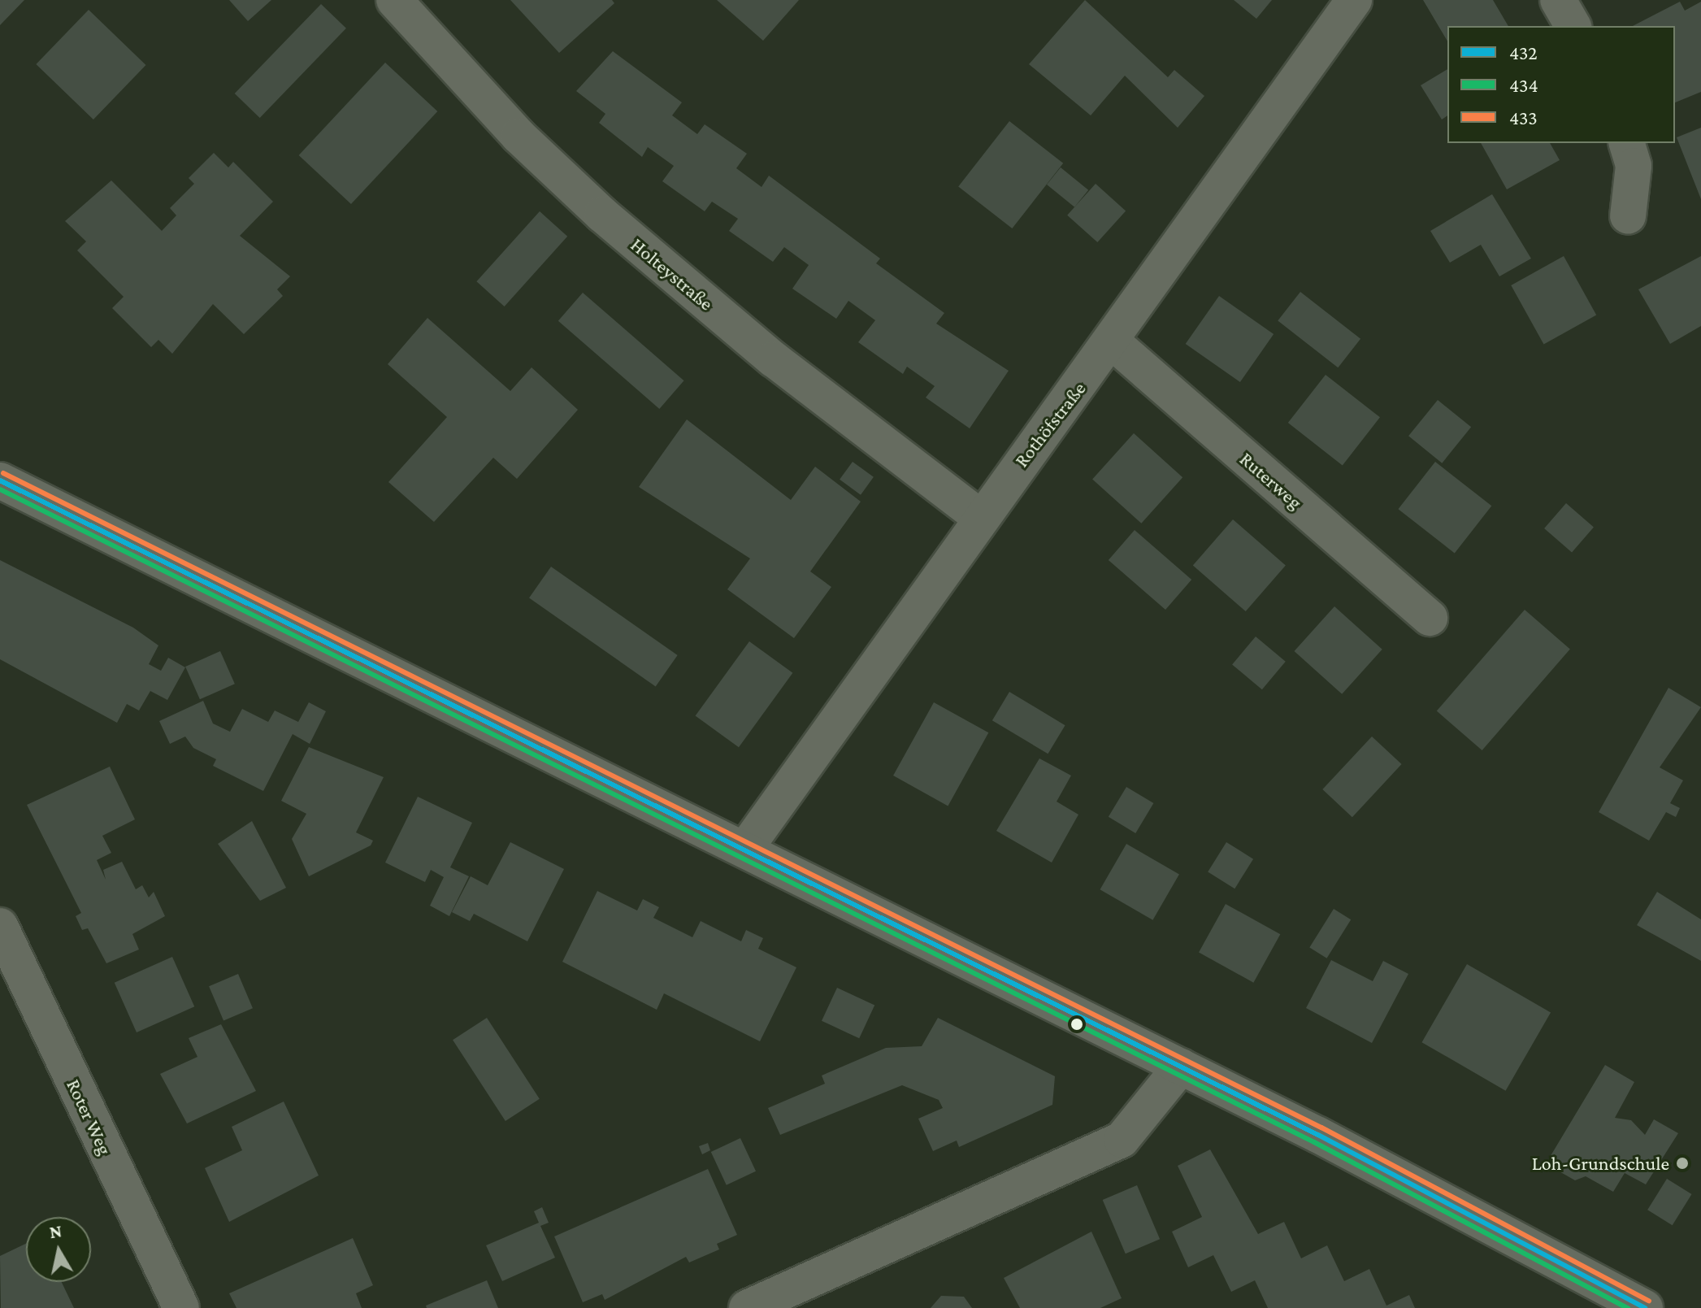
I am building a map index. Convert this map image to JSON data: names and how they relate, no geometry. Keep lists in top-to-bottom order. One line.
{"streets":{"street":["Holteystraße","Rothöfstraße","Ruterweg","Roter Weg"]},"crossings":[["Holteystraße","Rothöfstraße"],["Rothöfstraße","Ruterweg"]],"places":["Loh-Grundschule"],"lines":["transit line 433","transit line 432","transit line 434"],"legend":["432","434","433"],"north":"top"}
